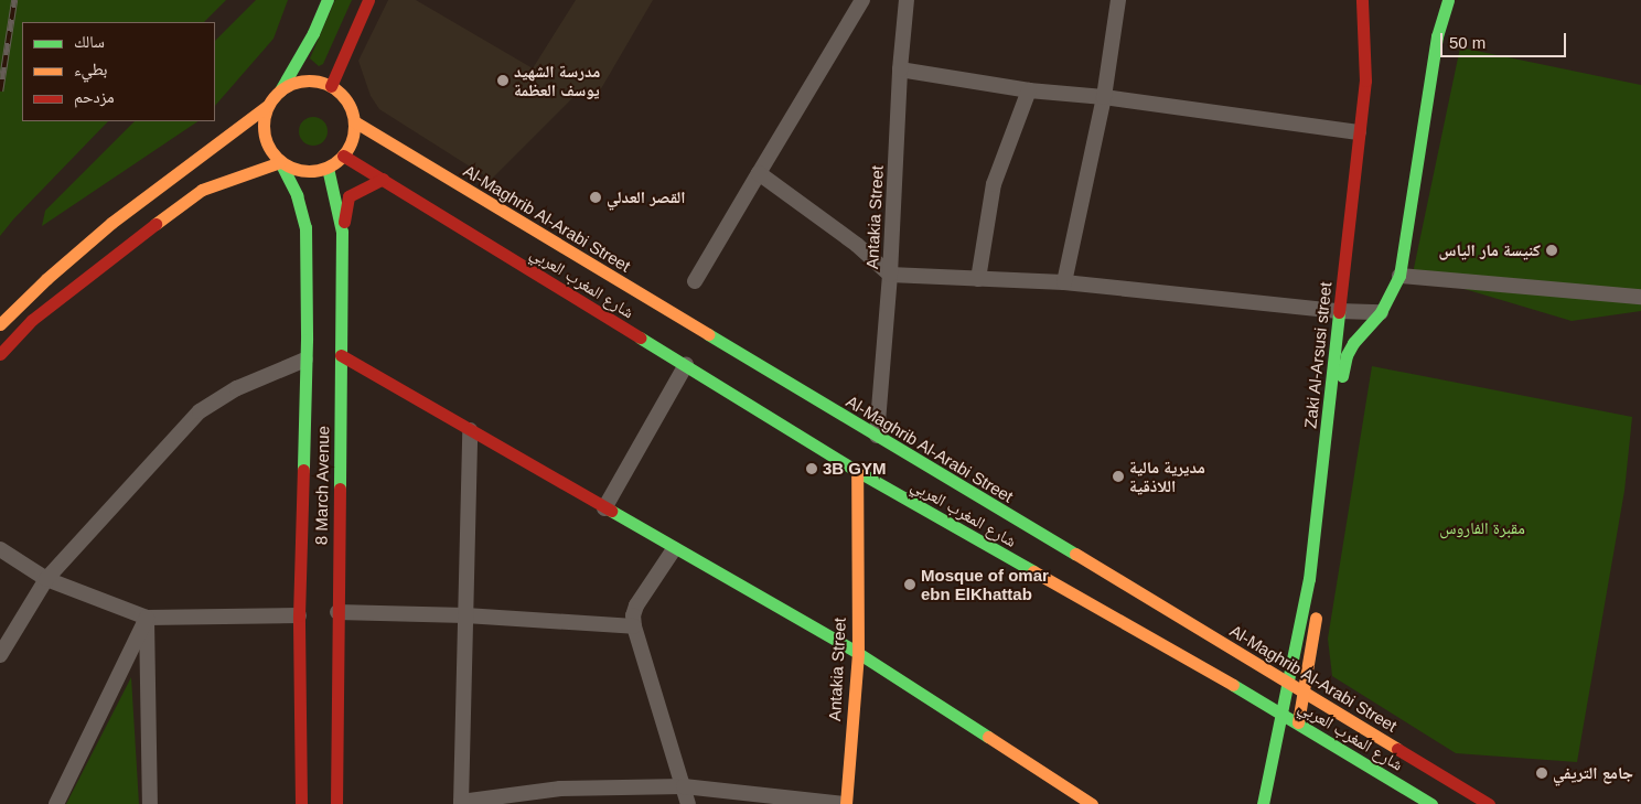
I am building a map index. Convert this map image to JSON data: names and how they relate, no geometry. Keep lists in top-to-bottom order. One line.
{"streets":{"main road":["Antakia Street","Al-Maghrib Al-Arabi Street","شارع المغرب العربي","Zaki Al-Arsusi street","8 March Avenue"]},"crossings":[["Antakia Street","Al-Maghrib Al-Arabi Street"],["Antakia Street","شارع المغرب العربي"],["Al-Maghrib Al-Arabi Street","شارع المغرب العربي"],["Al-Maghrib Al-Arabi Street","Zaki Al-Arsusi street"],["Al-Maghrib Al-Arabi Street","8 March Avenue"],["شارع المغرب العربي","Zaki Al-Arsusi street"],["شارع المغرب العربي","8 March Avenue"]],"parks":["مقبرة الفاروس"],"places":["مدرسة الشهيد يوسف العظمة","القصر العدلي","كنيسة مار الياس","3B GYM","مديرية مالية اللاذقية","Mosque of omar ebn ElKhattab","جامع التريفي"],"legend":["سالك","بطيء","مزدحم"],"scale_bar":"50 m"}
